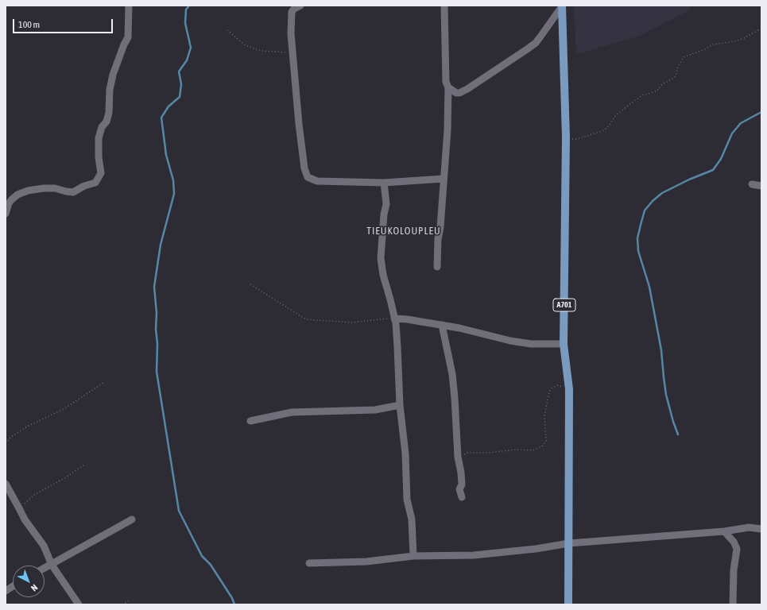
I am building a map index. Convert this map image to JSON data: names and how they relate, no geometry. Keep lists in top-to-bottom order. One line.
{"streets":{"main road":["A701"]},"districts":["TIEUKOLOUPLEU"],"scale_bar":"100 m","north":"bottom right"}
